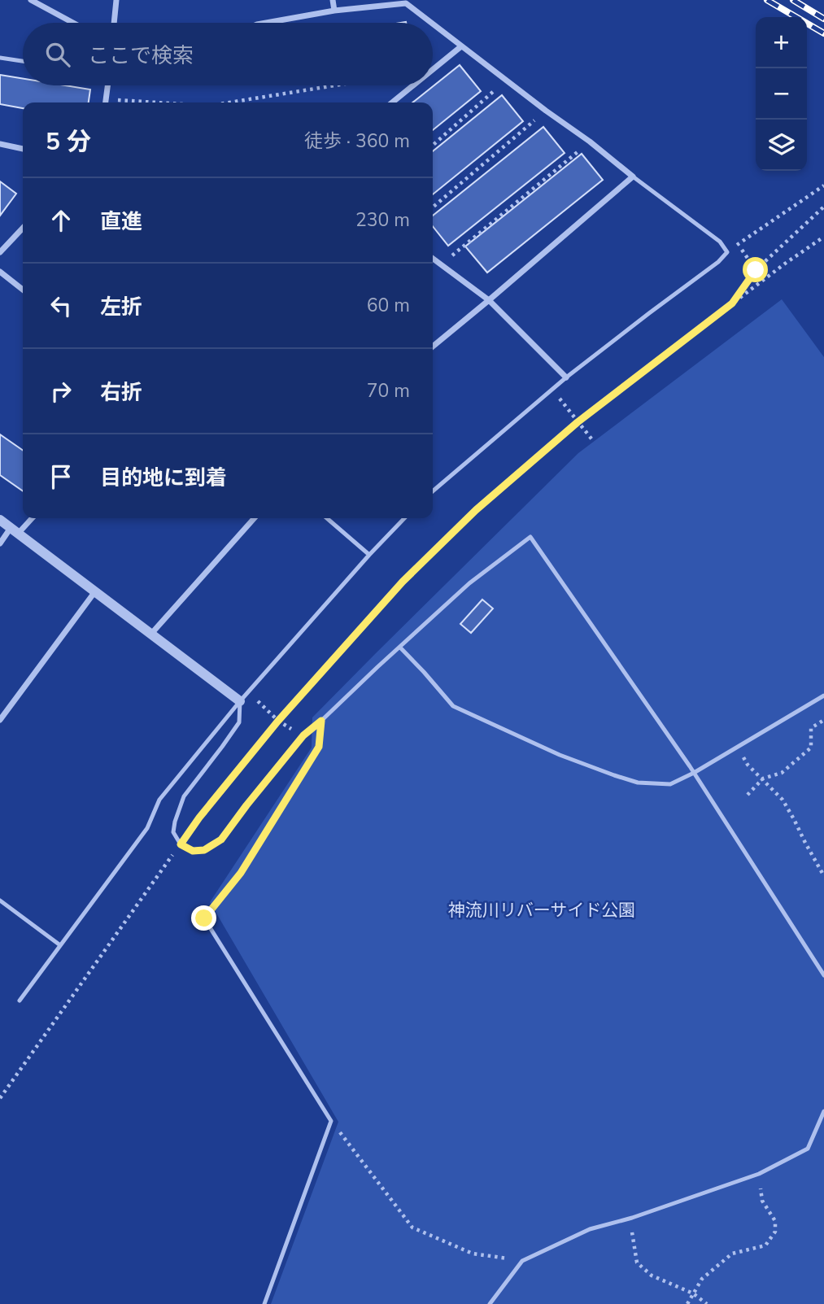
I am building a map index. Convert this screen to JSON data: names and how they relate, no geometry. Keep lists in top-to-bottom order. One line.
{"parks":["神流川リバーサイド公園"],"page":{"map_buttons":["+","−"],"search":"ここで検索","heading":["5 分","徒歩 · 360 m"],"list":[["直進","230 m"],["左折","60 m"],["右折","70 m"],"目的地に到着"]}}
